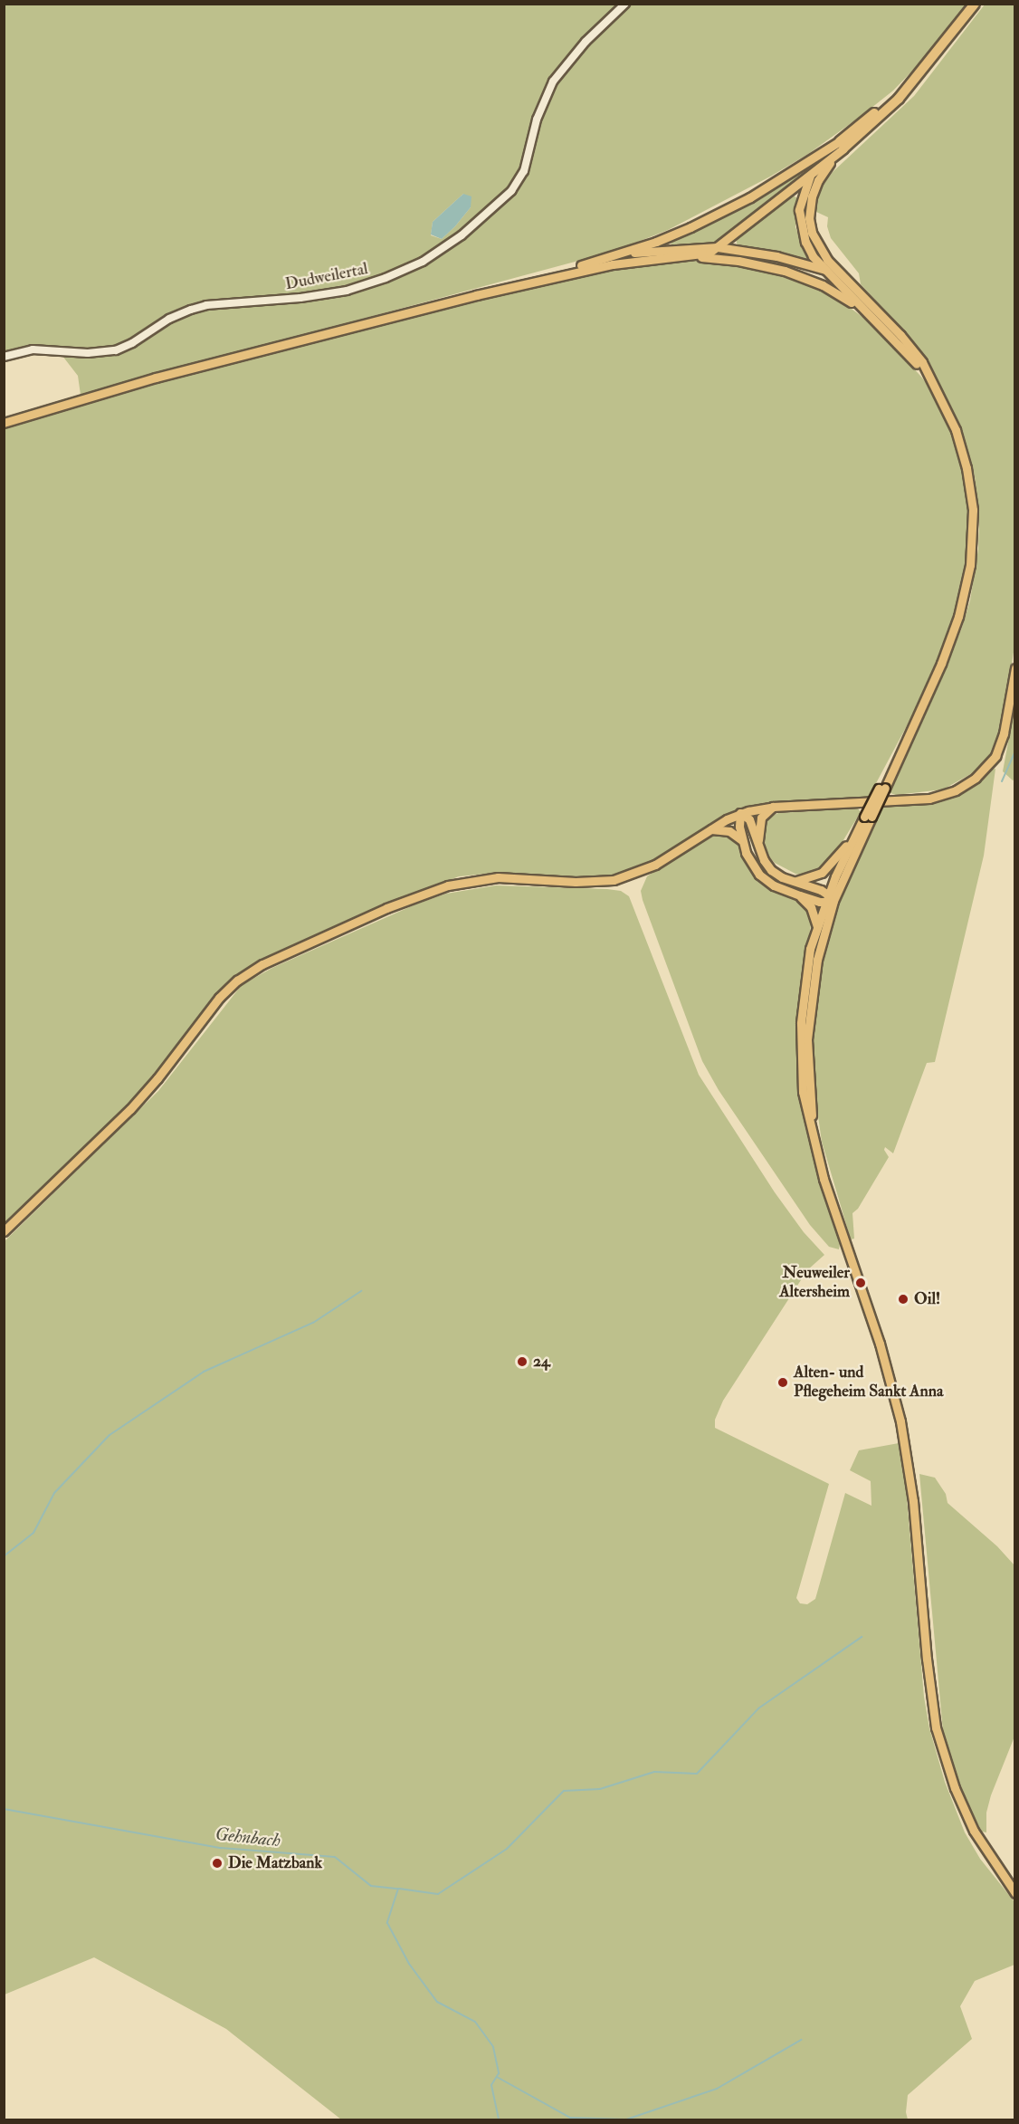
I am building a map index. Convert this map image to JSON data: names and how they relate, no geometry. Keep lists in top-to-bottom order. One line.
{"streets":{"street":["Dudweilertal"]},"water":["Gehnbach"],"places":["Neuweiler Altersheim","Oil!","24","Alten- und Pflegeheim Sankt Anna","Die Matzbank"]}
